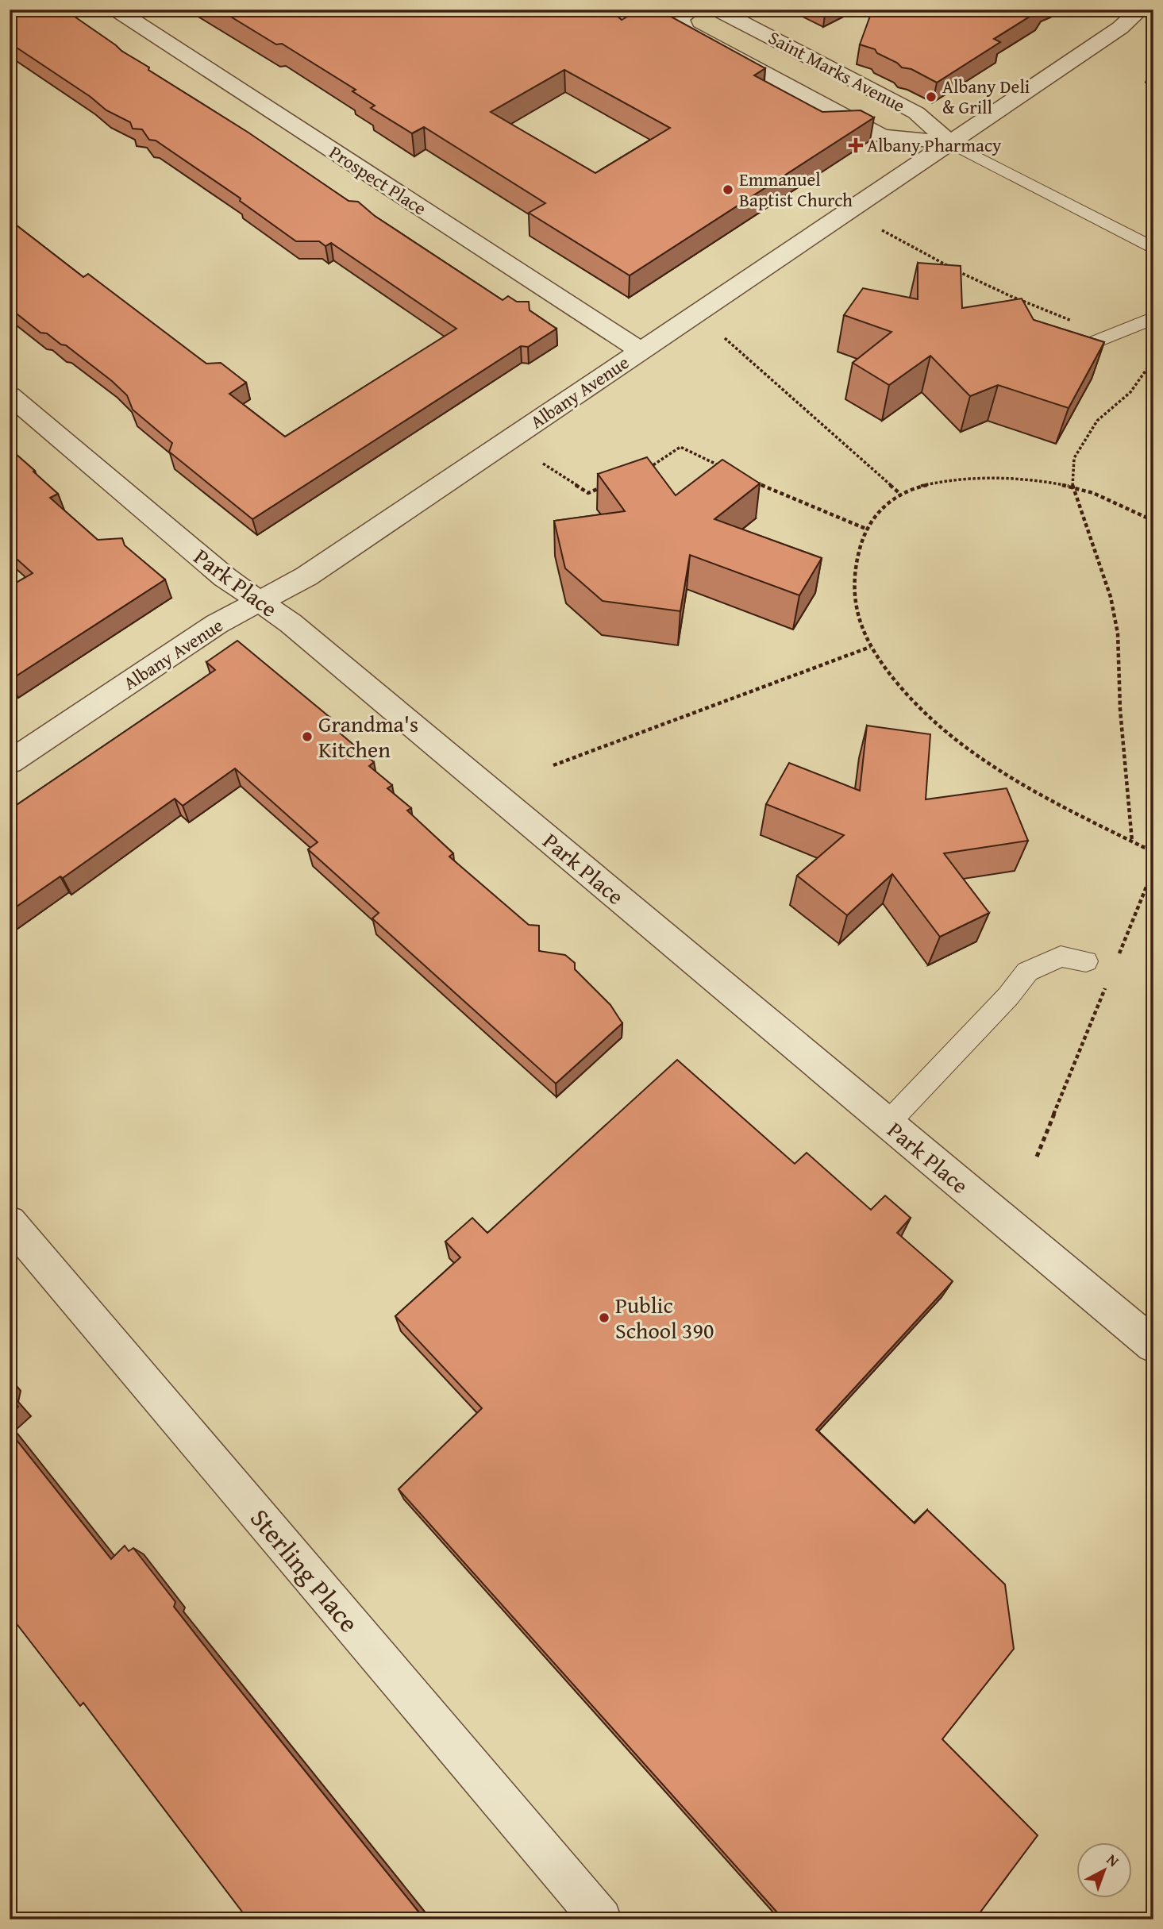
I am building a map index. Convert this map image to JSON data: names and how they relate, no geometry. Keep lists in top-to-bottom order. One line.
{"streets":{"street":["Saint Marks Avenue","Prospect Place","Albany Avenue","Park Place","Sterling Place"]},"crossings":[["Saint Marks Avenue","Albany Avenue"],["Prospect Place","Albany Avenue"],["Albany Avenue","Park Place"]],"places":{"other":["Albany Deli & Grill","Emmanuel Baptist Church","Grandma's Kitchen","Public School 390"],"health":["Albany Pharmacy"]},"north":"top right"}
